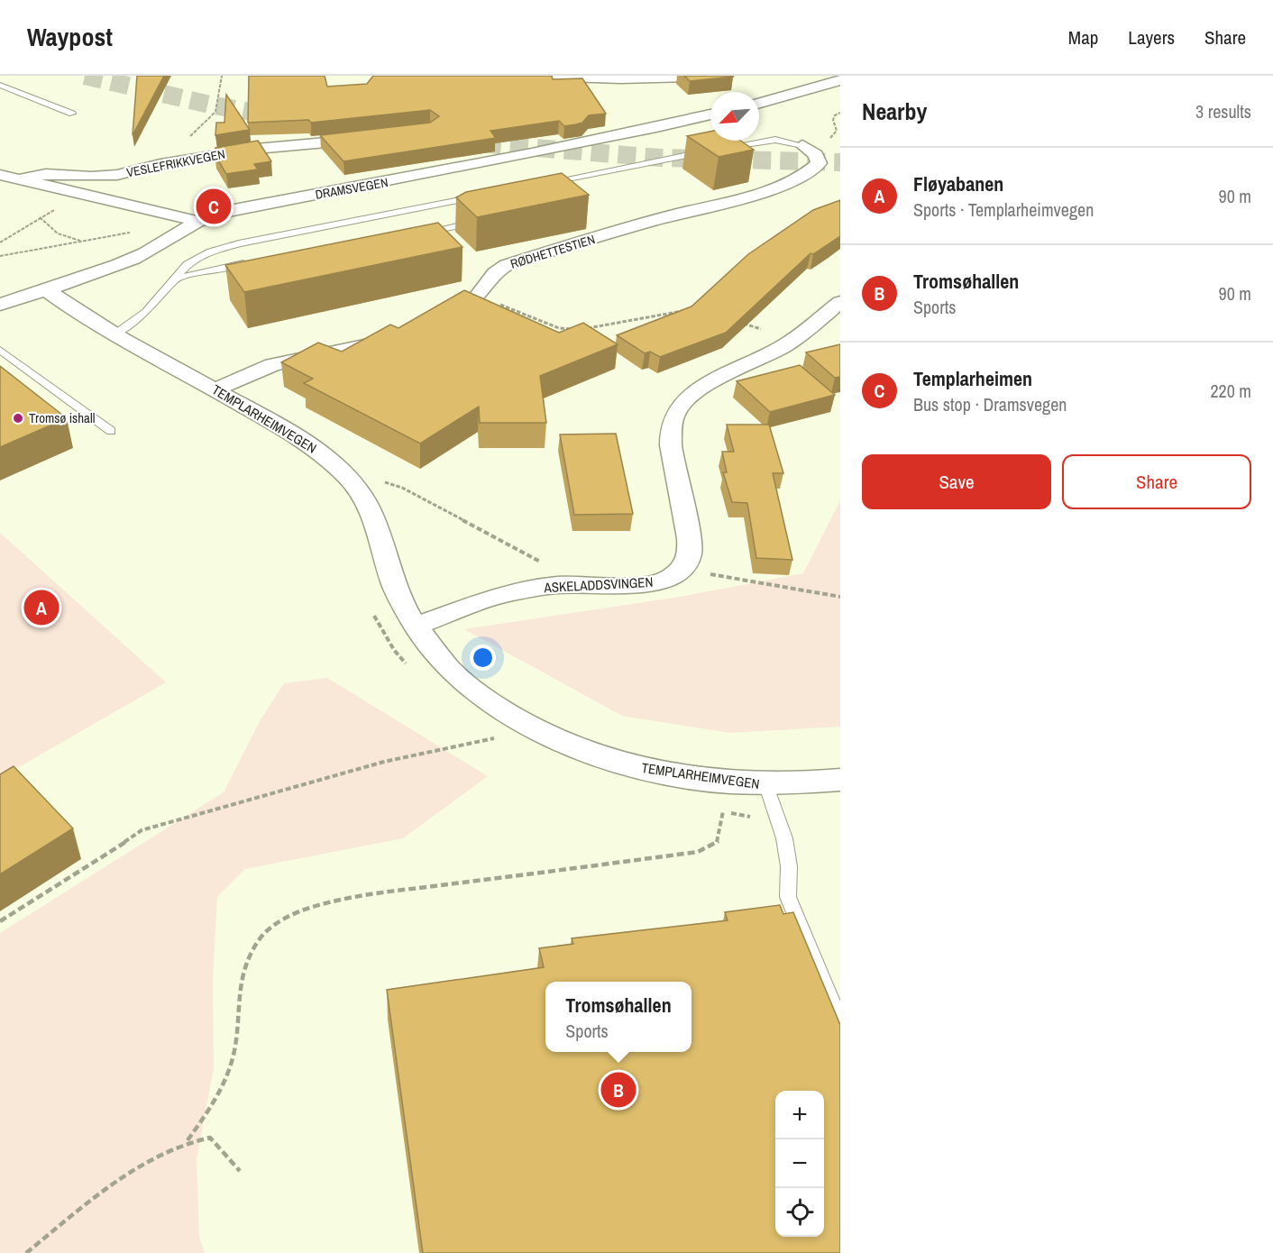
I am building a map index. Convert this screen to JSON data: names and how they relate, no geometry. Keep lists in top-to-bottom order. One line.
{"streets":{"street":["VESLEFRIKKVEGEN","DRAMSVEGEN","RØDHETTESTIEN","TEMPLARHEIMVEGEN","ASKELADDSVINGEN"]},"crossings":[["VESLEFRIKKVEGEN","DRAMSVEGEN"],["DRAMSVEGEN","TEMPLARHEIMVEGEN"],["TEMPLARHEIMVEGEN","ASKELADDSVINGEN"]],"places":["Tromsø ishall"],"north":"bottom left","page":{"header":"Waypost","nav":["Map","Layers","Share"],"heading":["Nearby","3 results"],"list":[{"mark":"A","name":"Fløyabanen","note":"Sports · Templarheimvegen","value":"90 m"},{"mark":"B","name":"Tromsøhallen","note":"Sports","value":"90 m"},{"mark":"C","name":"Templarheimen","note":"Bus stop · Dramsvegen","value":"220 m"}],"pins":["C","A","B"],"buttons":["Save","Share"],"popup":["Tromsøhallen","Sports"],"map_buttons":["+","−"]}}
